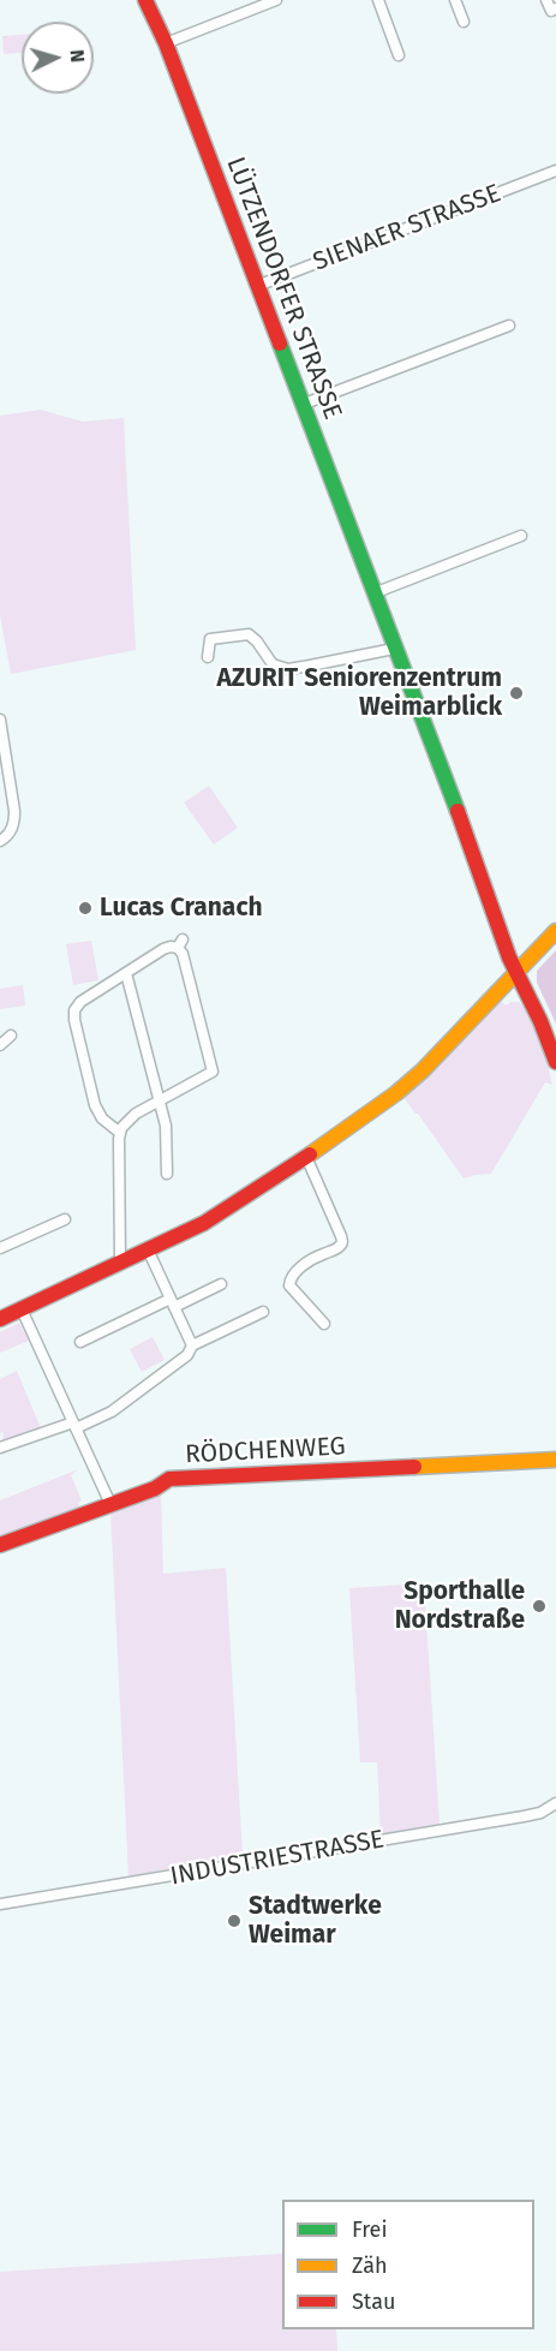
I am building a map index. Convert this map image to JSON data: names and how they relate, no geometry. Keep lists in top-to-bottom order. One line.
{"streets":{"street":["SIENAER STRASSE","LÜTZENDORFER STRASSE","RÖDCHENWEG","INDUSTRIESTRASSE"]},"crossings":[["SIENAER STRASSE","LÜTZENDORFER STRASSE"]],"places":["AZURIT Seniorenzentrum Weimarblick","Lucas Cranach","Sporthalle Nordstraße","Stadtwerke Weimar"],"legend":["Frei","Zäh","Stau"],"north":"right"}
